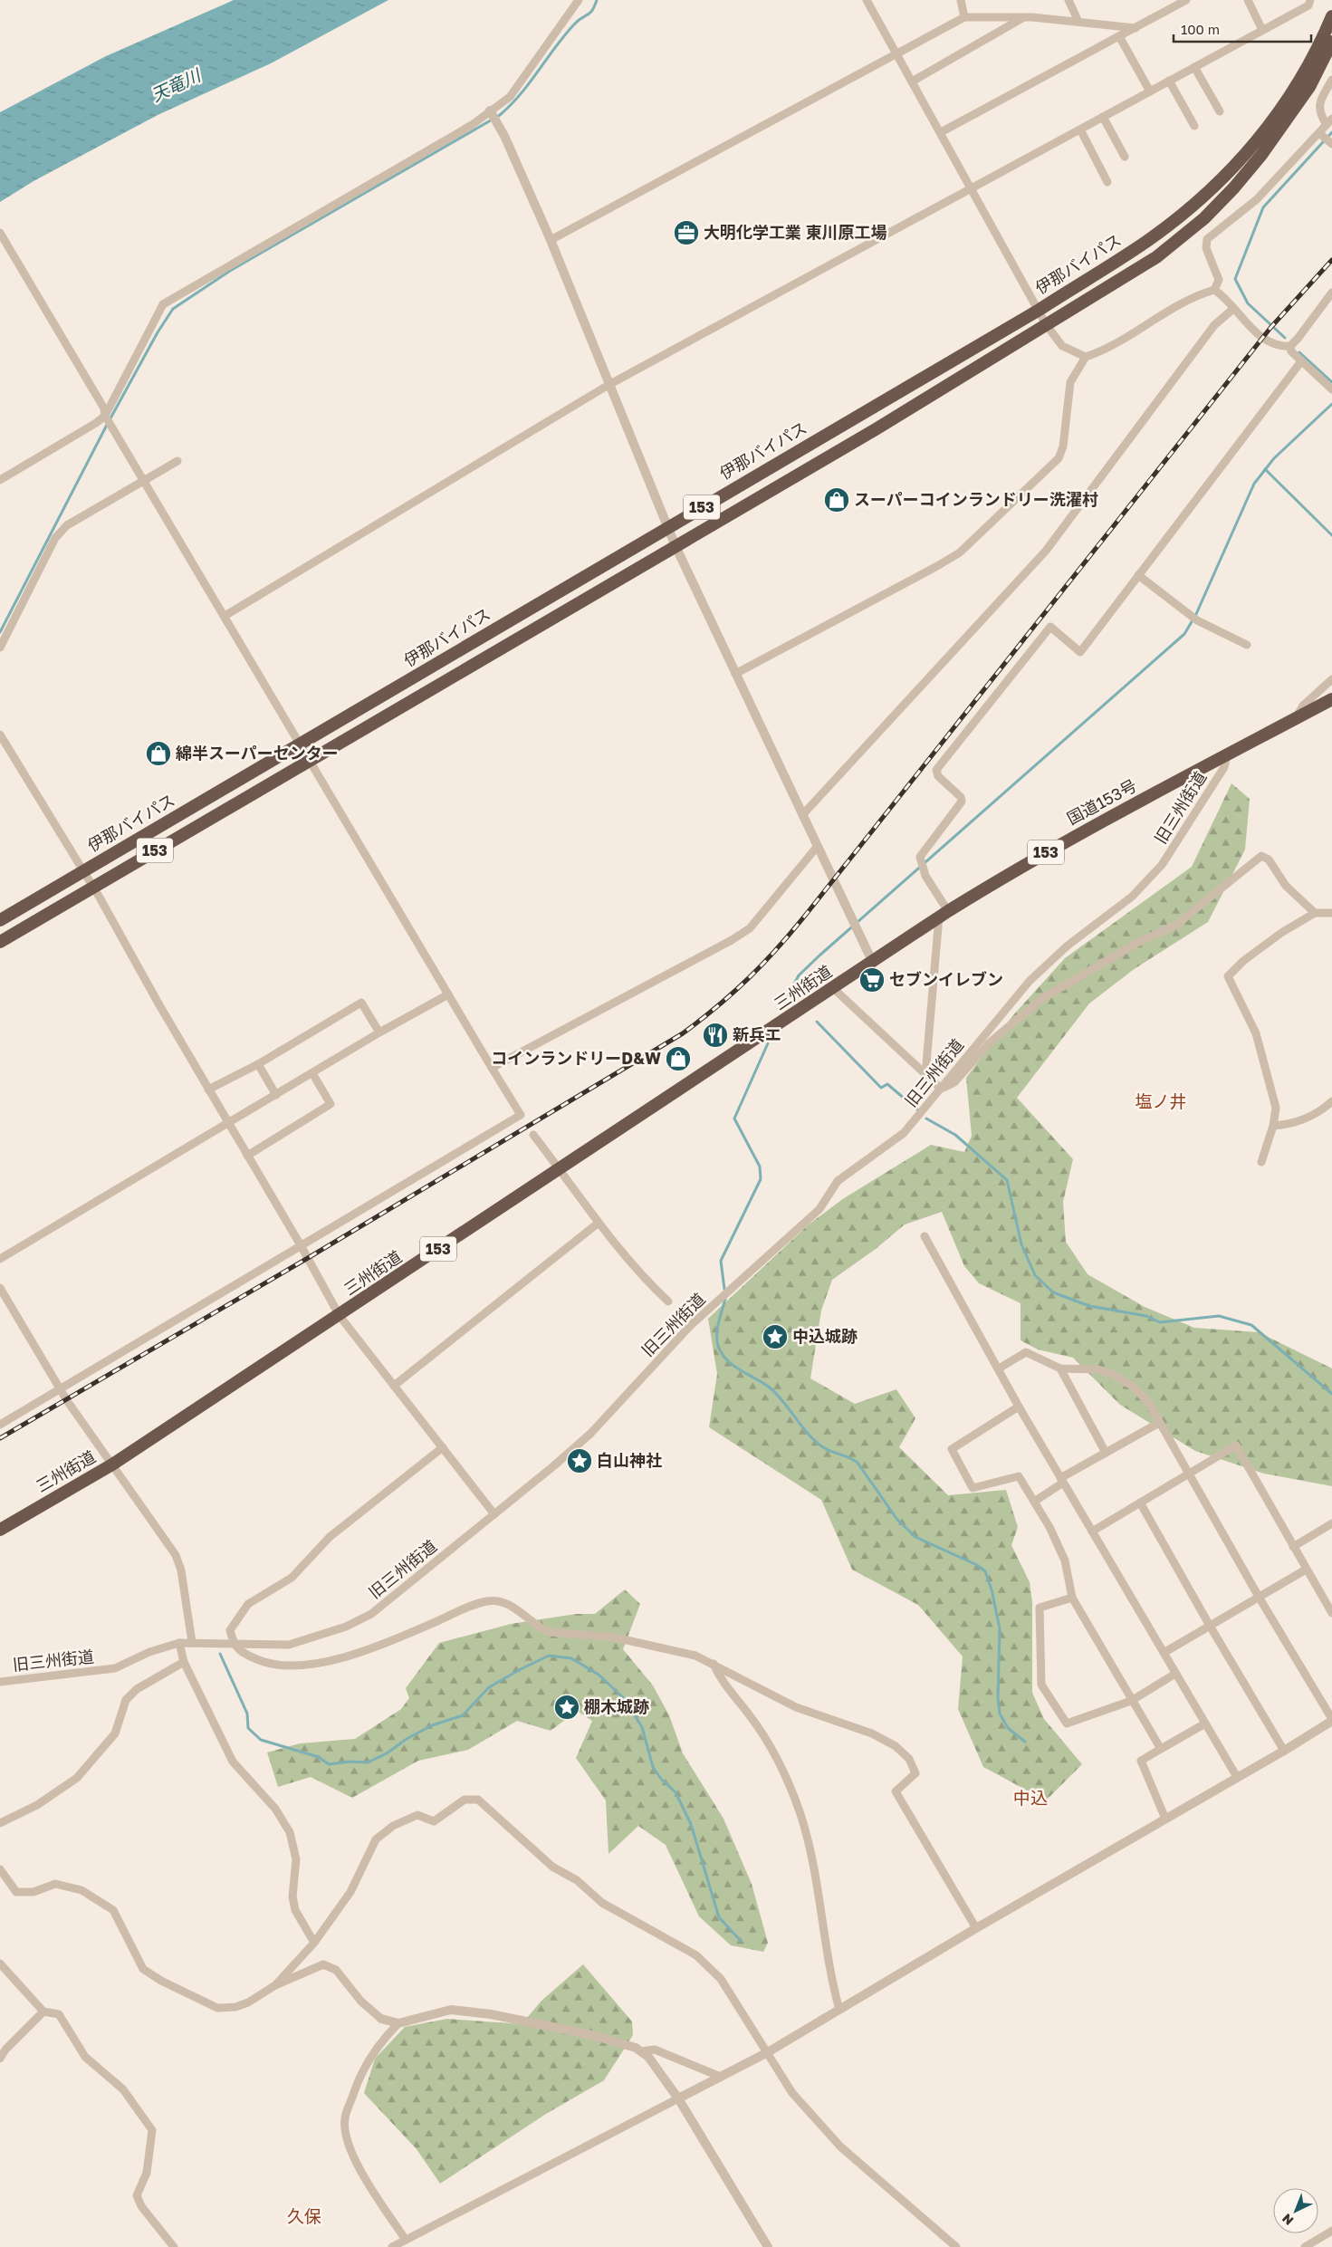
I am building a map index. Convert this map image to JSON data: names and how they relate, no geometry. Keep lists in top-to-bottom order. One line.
{"streets":{"highway":["伊那バイパス","153","国道153号","三州街道"],"street":["旧三州街道"]},"crossings":[["国道153号","旧三州街道"],["国道153号","三州街道"]],"districts":["塩ノ井","中込","久保"],"water":["天竜川"],"places":{"office":["大明化学工業 東川原工場"],"shop":["スーパーコインランドリー洗濯村","綿半スーパーセンター","コインランドリーD&W"],"supermarket":["セブンイレブン"],"restaurant":["新兵エ"],"place":["中込城跡","白山神社","棚木城跡"]},"scale_bar":"100 m","north":"bottom left"}
